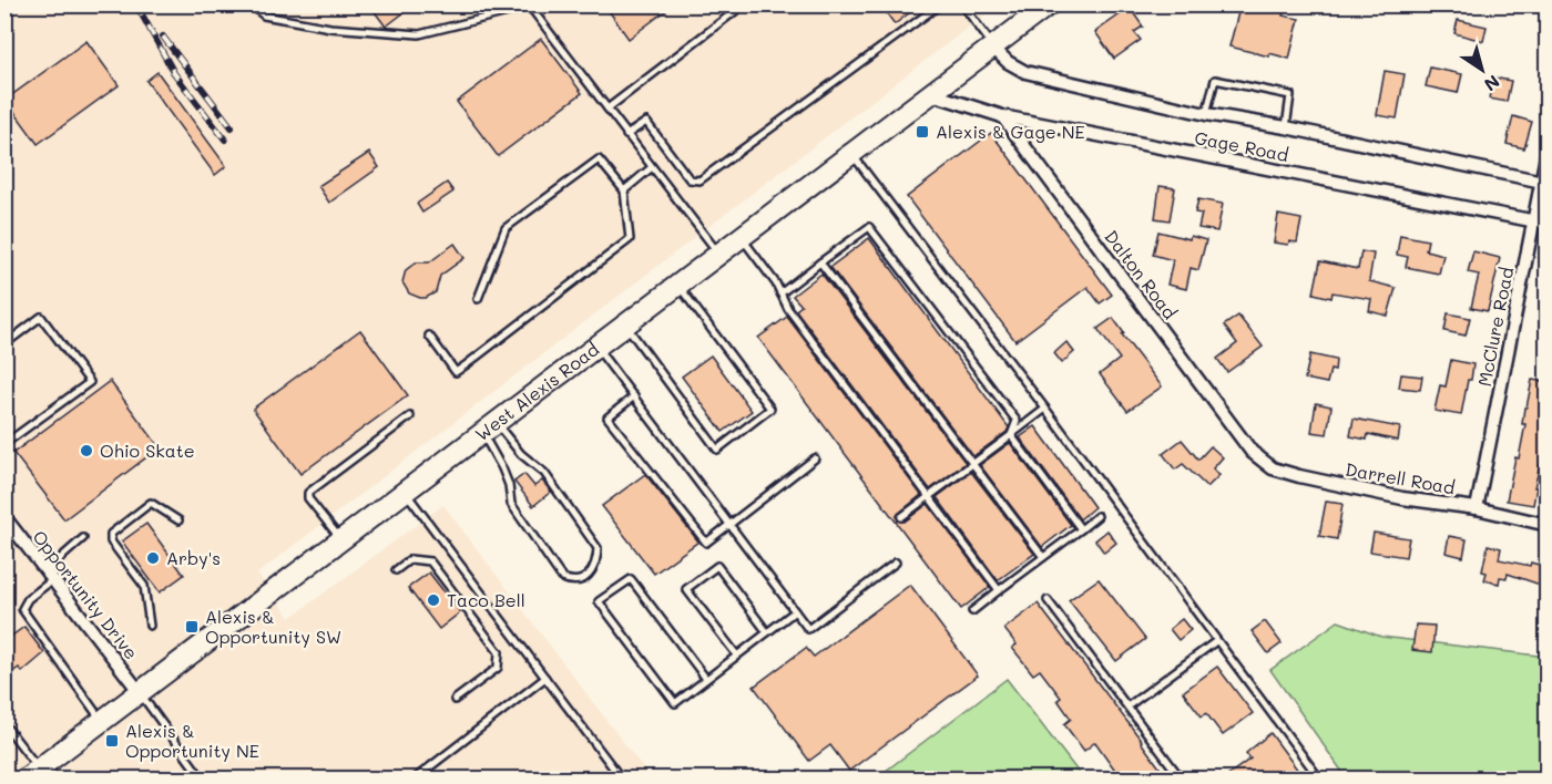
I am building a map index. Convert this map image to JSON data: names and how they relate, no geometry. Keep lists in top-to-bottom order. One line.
{"streets":{"main road":["West Alexis Road"],"street":["Gage Road","Dalton Road","McClure Road","Darrell Road","Opportunity Drive"]},"crossings":[["Gage Road","Dalton Road"],["Gage Road","McClure Road"],["Gage Road","West Alexis Road"],["Dalton Road","Darrell Road"],["McClure Road","Darrell Road"],["West Alexis Road","Opportunity Drive"]],"places":{"transit":["Alexis & Gage NE","Alexis & Opportunity SW","Alexis & Opportunity NE"],"other":["Ohio Skate","Arby's","Taco Bell"]},"north":"bottom right"}
